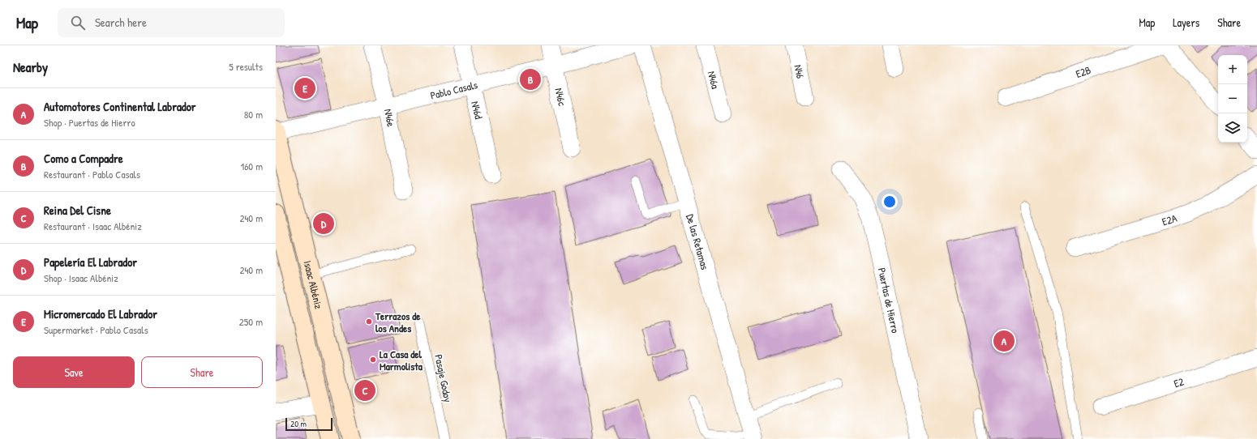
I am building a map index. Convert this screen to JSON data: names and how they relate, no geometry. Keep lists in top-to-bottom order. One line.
{"streets":{"street":["N46","E2B","N46a","Pablo Casals","N46c","N46d","N46e","E2A","De las Retamas","Isaac Albéniz","Puertas de Hierro","E2"],"lane":["Pasaje Godoy"]},"crossings":[["Pablo Casals","N46c"],["Pablo Casals","N46d"],["Pablo Casals","N46e"],["Pablo Casals","Isaac Albéniz"]],"places":["Terrazos de los Andes","La Casa del Marmolista"],"scale_bar":"20 m","page":{"header":"Map","search":"Search here","nav":["Map","Layers","Share"],"heading":["Nearby","5 results"],"map_buttons":["+","−"],"pins":["B","E","D","A","C"],"list":[{"mark":"A","name":"Automotores Continental Labrador","note":"Shop · Puertas de Hierro","value":"80 m"},{"mark":"B","name":"Como a Compadre","note":"Restaurant · Pablo Casals","value":"160 m"},{"mark":"C","name":"Reina Del Cisne","note":"Restaurant · Isaac Albéniz","value":"240 m"},{"mark":"D","name":"Papelería El Labrador","note":"Shop · Isaac Albéniz","value":"240 m"},{"mark":"E","name":"Micromercado El Labrador","note":"Supermarket · Pablo Casals","value":"250 m"}],"buttons":["Save","Share"],"scale":"20 m"}}
